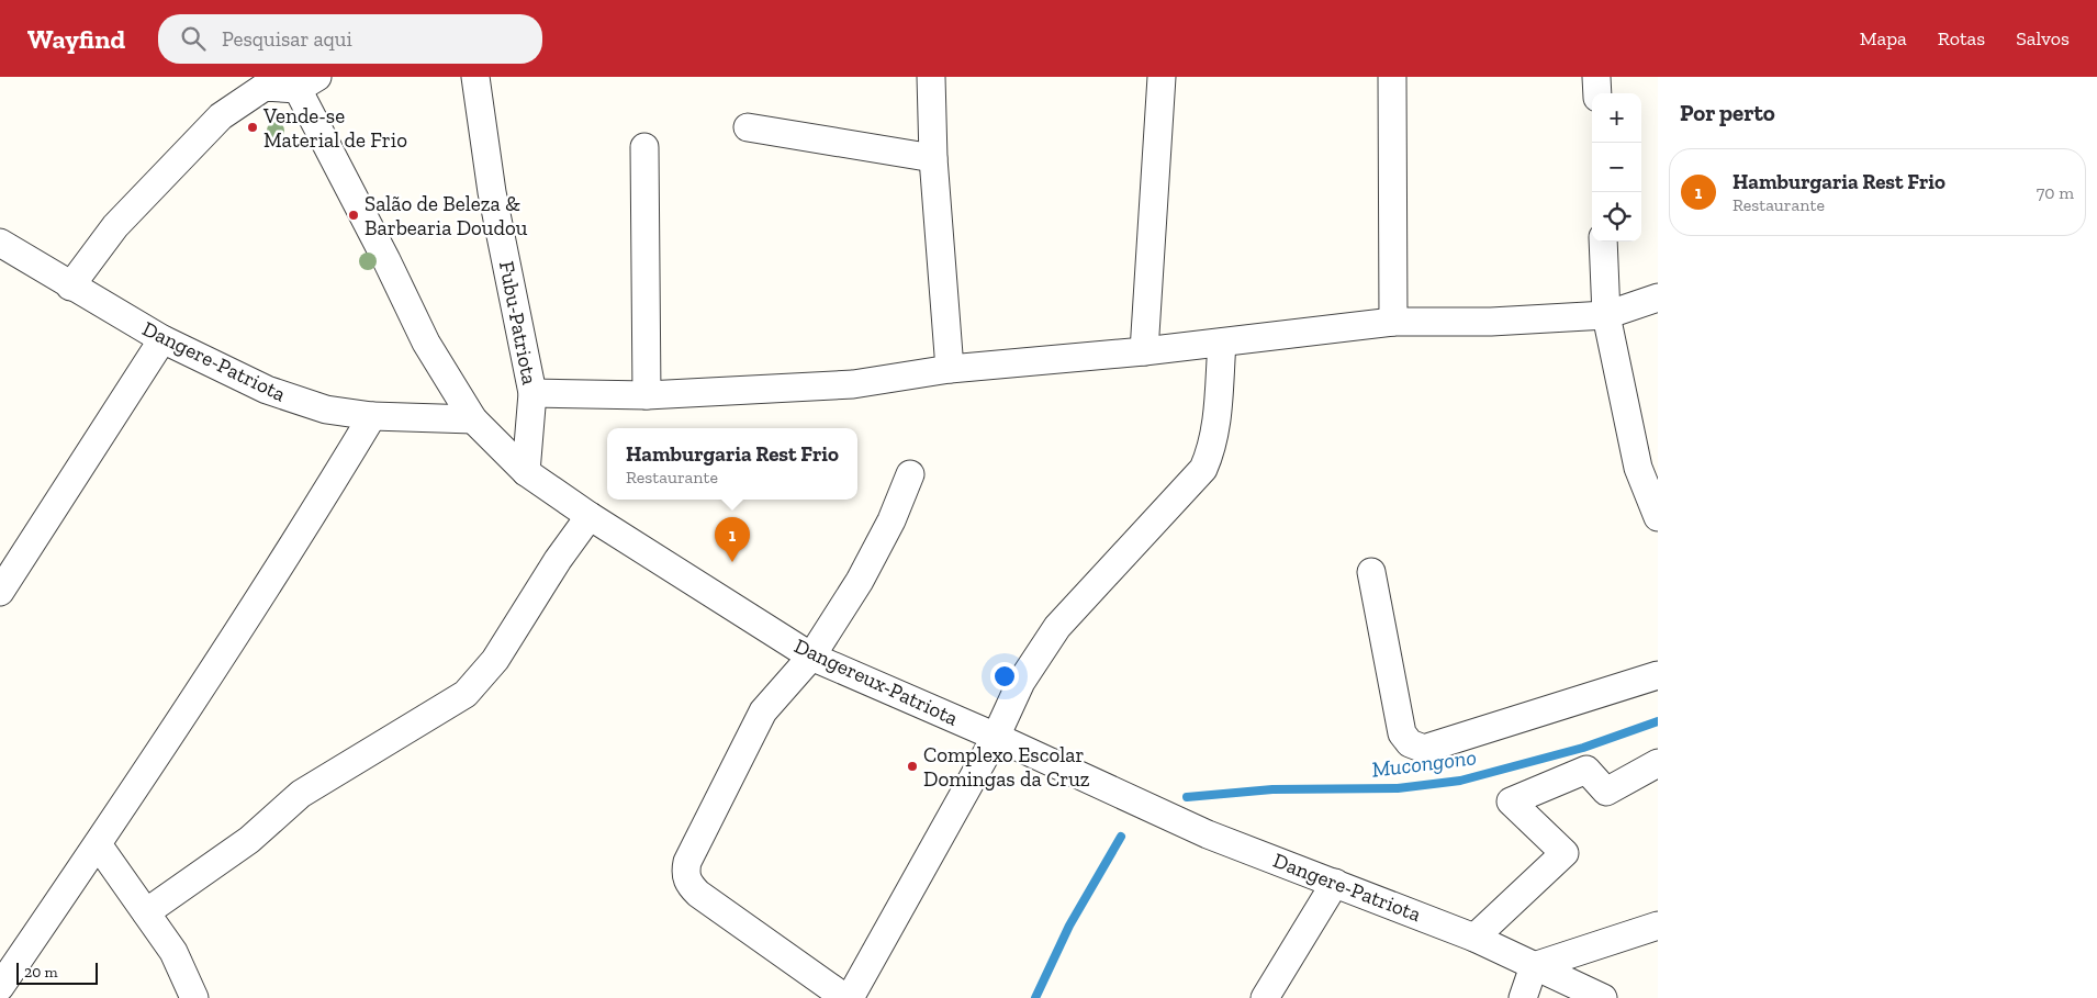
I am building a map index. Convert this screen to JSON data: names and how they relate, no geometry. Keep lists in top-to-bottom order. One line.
{"streets":{"street":["Fubu-Patriota","Dangere-Patriota","Dangereux-Patriota"]},"crossings":[["Fubu-Patriota","Dangereux-Patriota"],["Dangere-Patriota","Dangereux-Patriota"]],"water":["Mucongono"],"places":["Vende-se Material de Frio","Salão de Beleza & Barbearia Doudou","Complexo Escolar Domingas da Cruz"],"scale_bar":"20 m","page":{"header":"Wayfind","search":"Pesquisar aqui","nav":["Mapa","Rotas","Salvos"],"heading":"Por perto","map_buttons":["+","−"],"list":[{"mark":"1","name":"Hamburgaria Rest Frio","note":"Restaurante","value":"70 m"}],"popup":["Hamburgaria Rest Frio","Restaurante"],"pins":"1","scale":"20 m"}}
